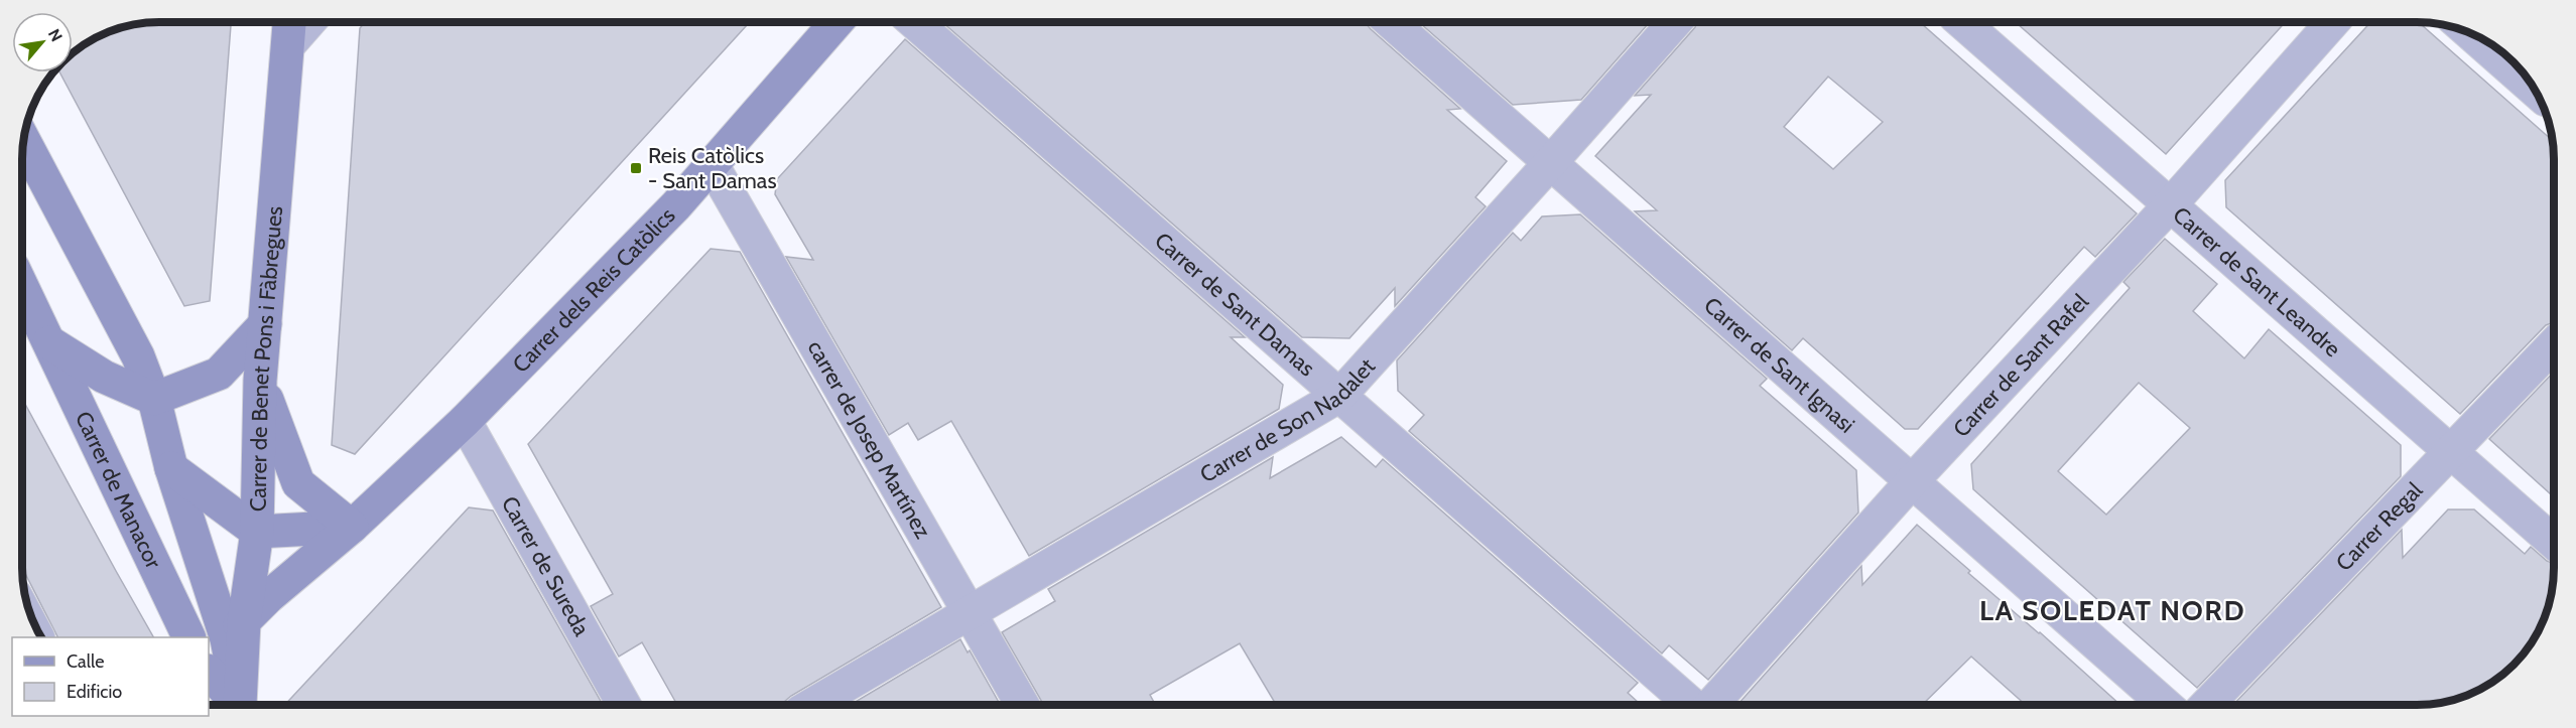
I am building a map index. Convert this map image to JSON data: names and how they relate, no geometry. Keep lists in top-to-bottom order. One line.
{"streets":{"street":["Carrer de Sant Leandre","Carrer dels Reis Catòlics","Carrer de Sant Damas","Carrer de Benet Pons i Fàbregues","Carrer de Sant Ignasi","Carrer de Sant Rafel","Carrer de Son Nadalet","carrer de Josep Martínez","Carrer de Manacor","Carrer Regal","Carrer de Sureda"]},"crossings":[["Carrer de Sant Leandre","Carrer de Sant Rafel"],["Carrer de Sant Leandre","Carrer Regal"],["Carrer dels Reis Catòlics","Carrer de Benet Pons i Fàbregues"],["Carrer dels Reis Catòlics","carrer de Josep Martínez"],["Carrer dels Reis Catòlics","Carrer de Manacor"],["Carrer dels Reis Catòlics","Carrer de Sureda"],["Carrer de Sant Damas","Carrer de Son Nadalet"],["Carrer de Benet Pons i Fàbregues","Carrer de Manacor"],["Carrer de Sant Ignasi","Carrer de Sant Rafel"],["Carrer de Sant Ignasi","Carrer de Son Nadalet"],["Carrer de Son Nadalet","carrer de Josep Martínez"]],"districts":["LA SOLEDAT NORD"],"places":{"transit":["Reis Catòlics - Sant Damas"]},"legend":["Calle","Edificio"],"north":"top right"}
